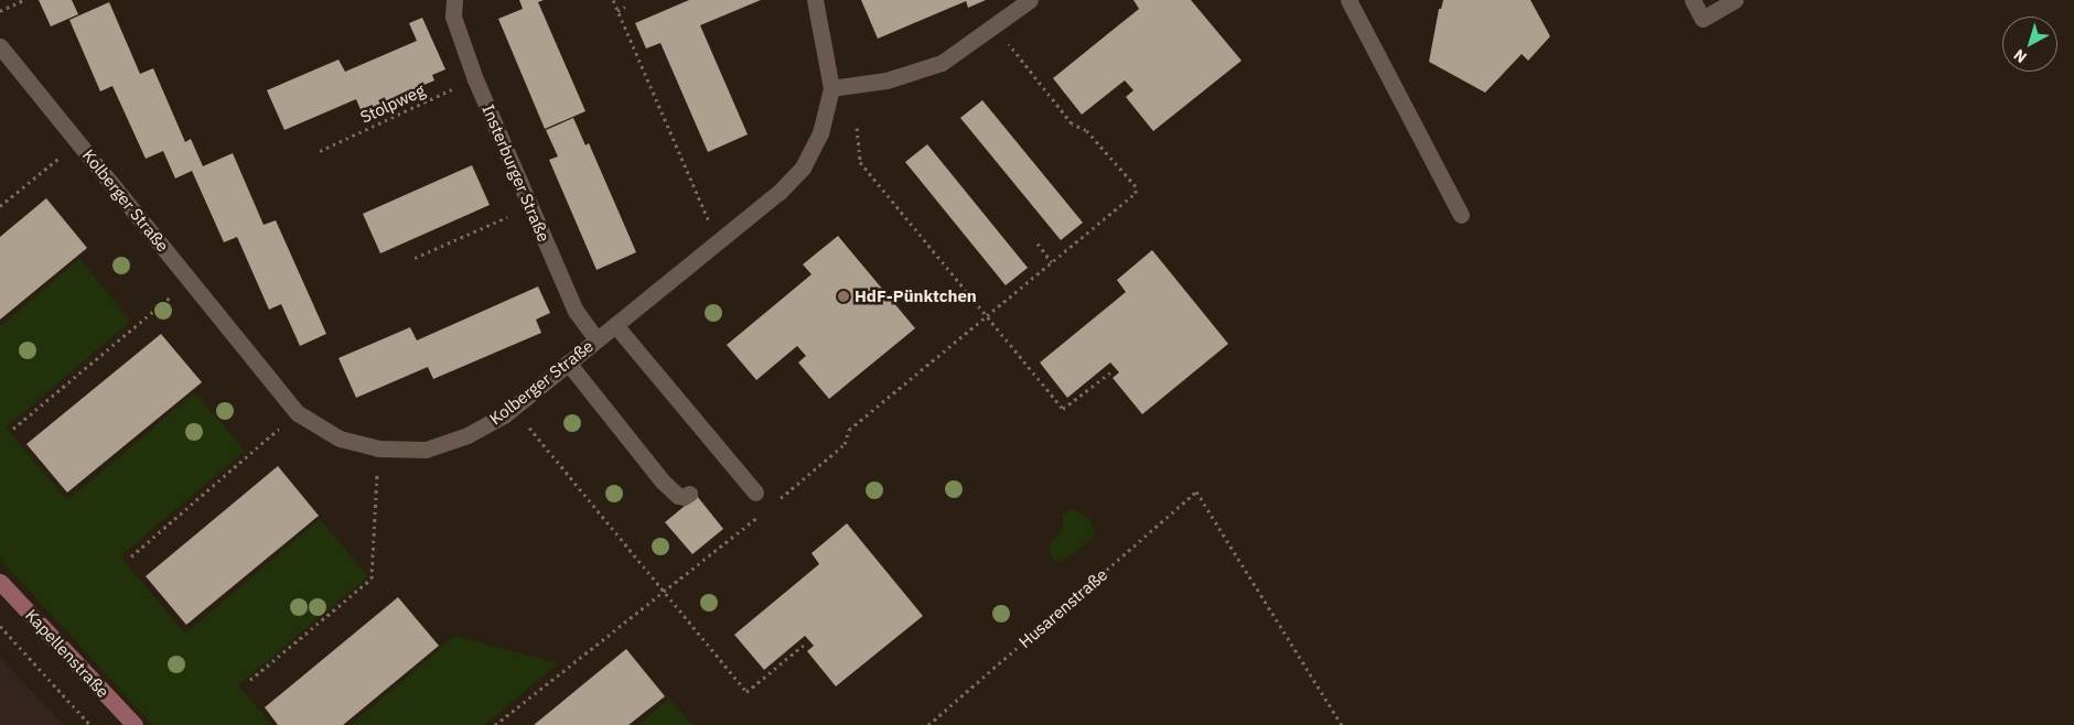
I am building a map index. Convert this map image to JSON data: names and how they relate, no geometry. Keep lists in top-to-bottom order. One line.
{"streets":{"main road":["Kapellenstraße"],"street":["Insterburger Straße","Kolberger Straße"],"path":["Stolpweg","Husarenstraße"]},"crossings":[["Stolpweg","Insterburger Straße"],["Insterburger Straße","Kolberger Straße"]],"places":["HdF-Pünktchen"],"north":"bottom left"}
